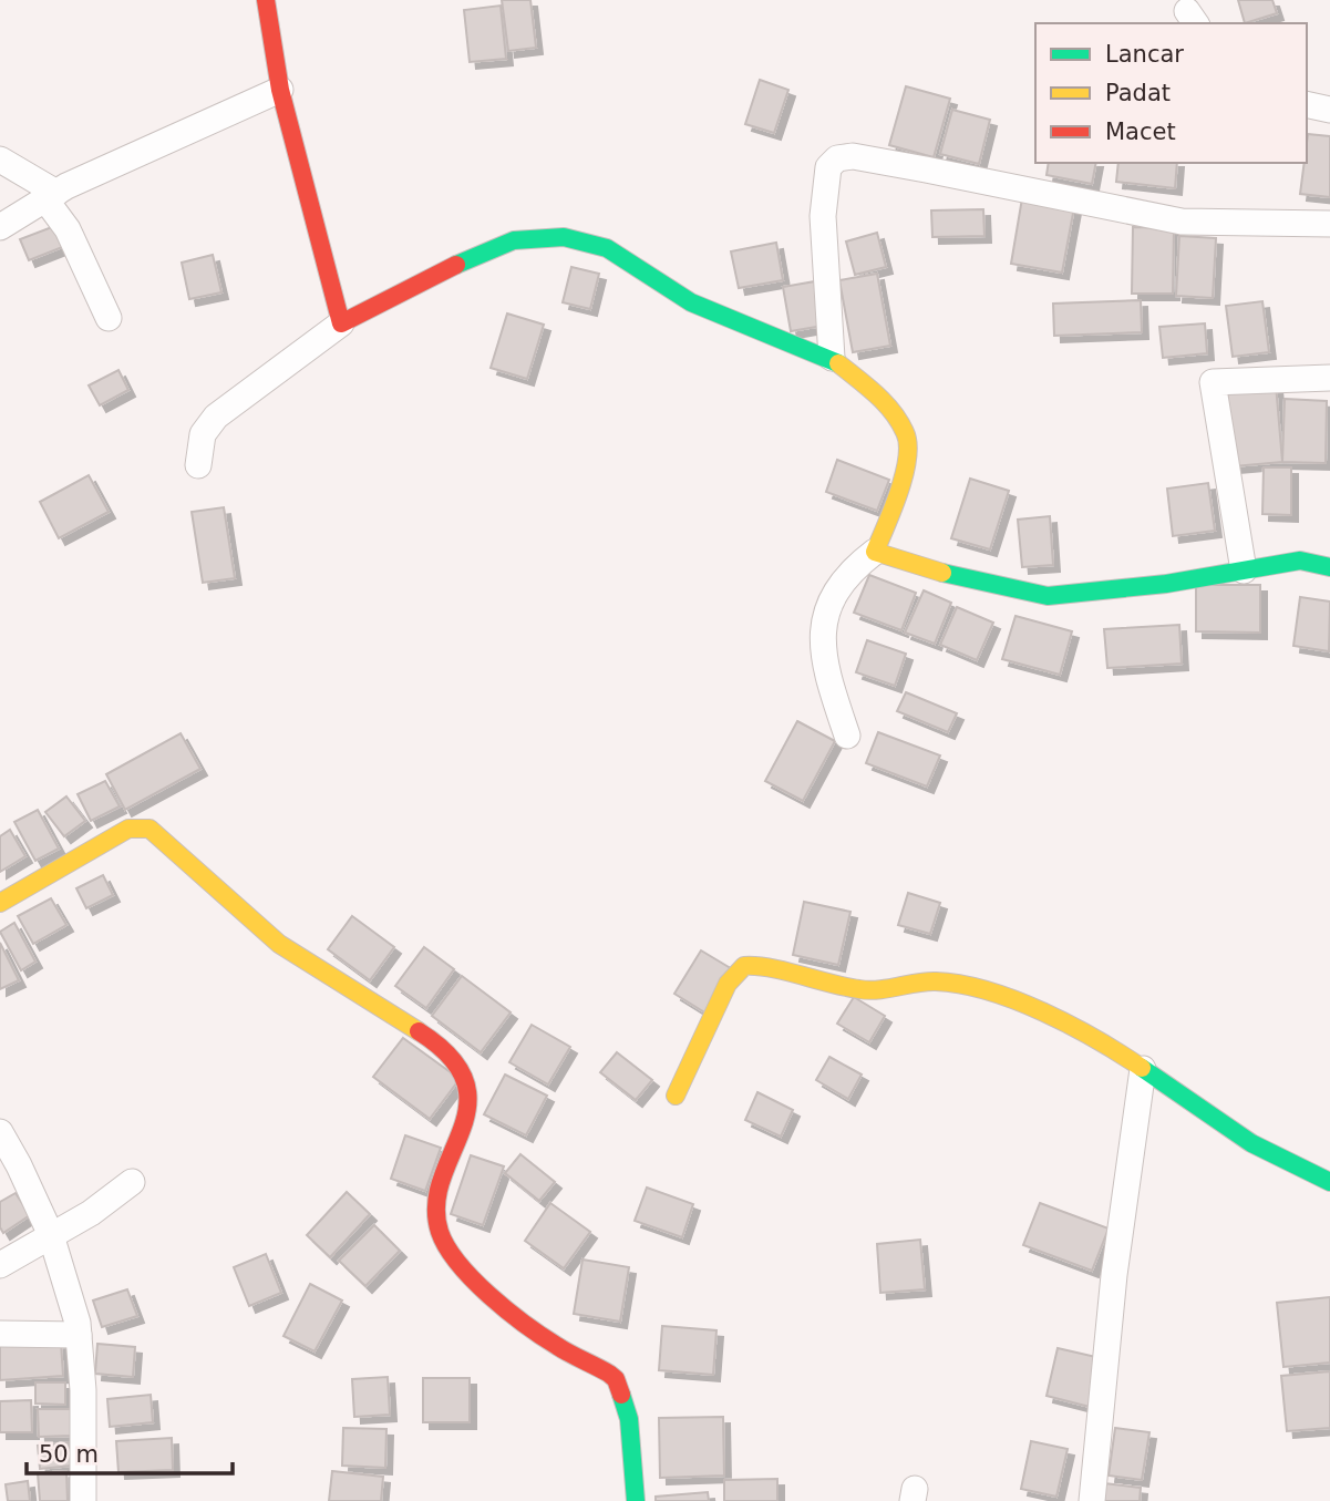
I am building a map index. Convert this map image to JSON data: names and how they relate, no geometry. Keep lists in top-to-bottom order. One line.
{"legend":["Lancar","Padat","Macet"],"scale_bar":"50 m"}
